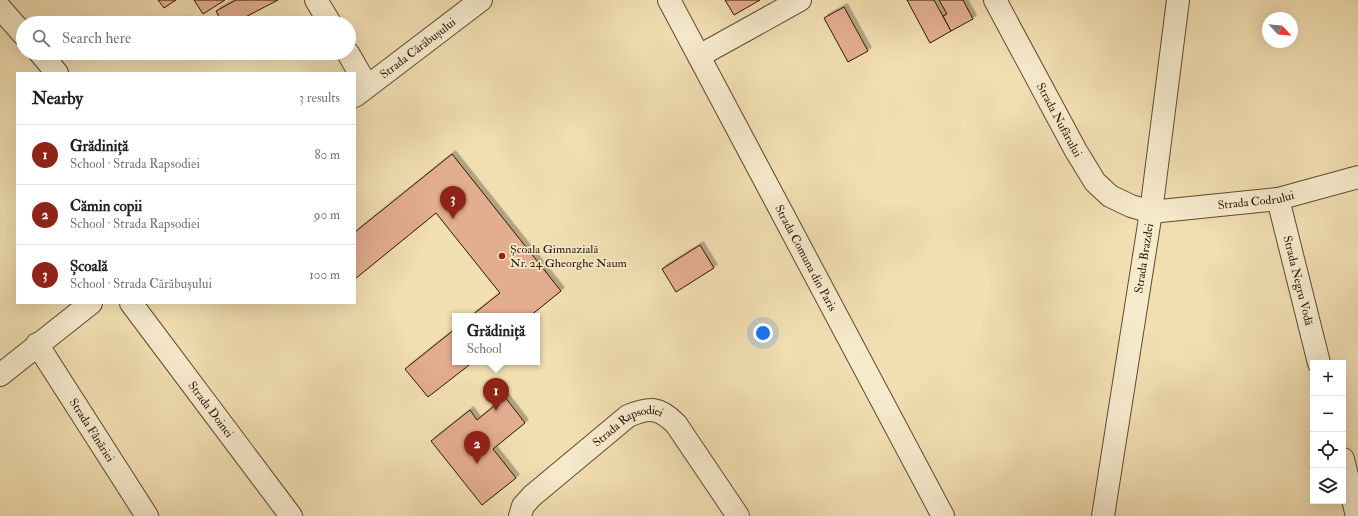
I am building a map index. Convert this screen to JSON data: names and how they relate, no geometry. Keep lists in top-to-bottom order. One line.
{"streets":{"street":["Strada Cărăbușului","Strada Nufărului","Strada Codrului","Strada Comuna din Paris","Strada Brazdei","Strada Negru Vodă","Strada Doinei","Strada Fânăriei","Strada Rapsodiei"]},"crossings":[["Strada Nufărului","Strada Codrului"],["Strada Nufărului","Strada Brazdei"],["Strada Codrului","Strada Brazdei"],["Strada Codrului","Strada Negru Vodă"]],"places":["Școala Gimnazială Nr. 24 Gheorghe Naum"],"north":"bottom right","page":{"search":"Search here","heading":["Nearby","3 results"],"list":[{"mark":"1","name":"Grădiniță","note":"School · Strada Rapsodiei","value":"80 m"},{"mark":"2","name":"Cămin copii","note":"School · Strada Rapsodiei","value":"90 m"},{"mark":"3","name":"Școală","note":"School · Strada Cărăbușului","value":"100 m"}],"pins":["3","1","2"],"popup":["Grădiniță","School"],"map_buttons":["+","−"]}}
